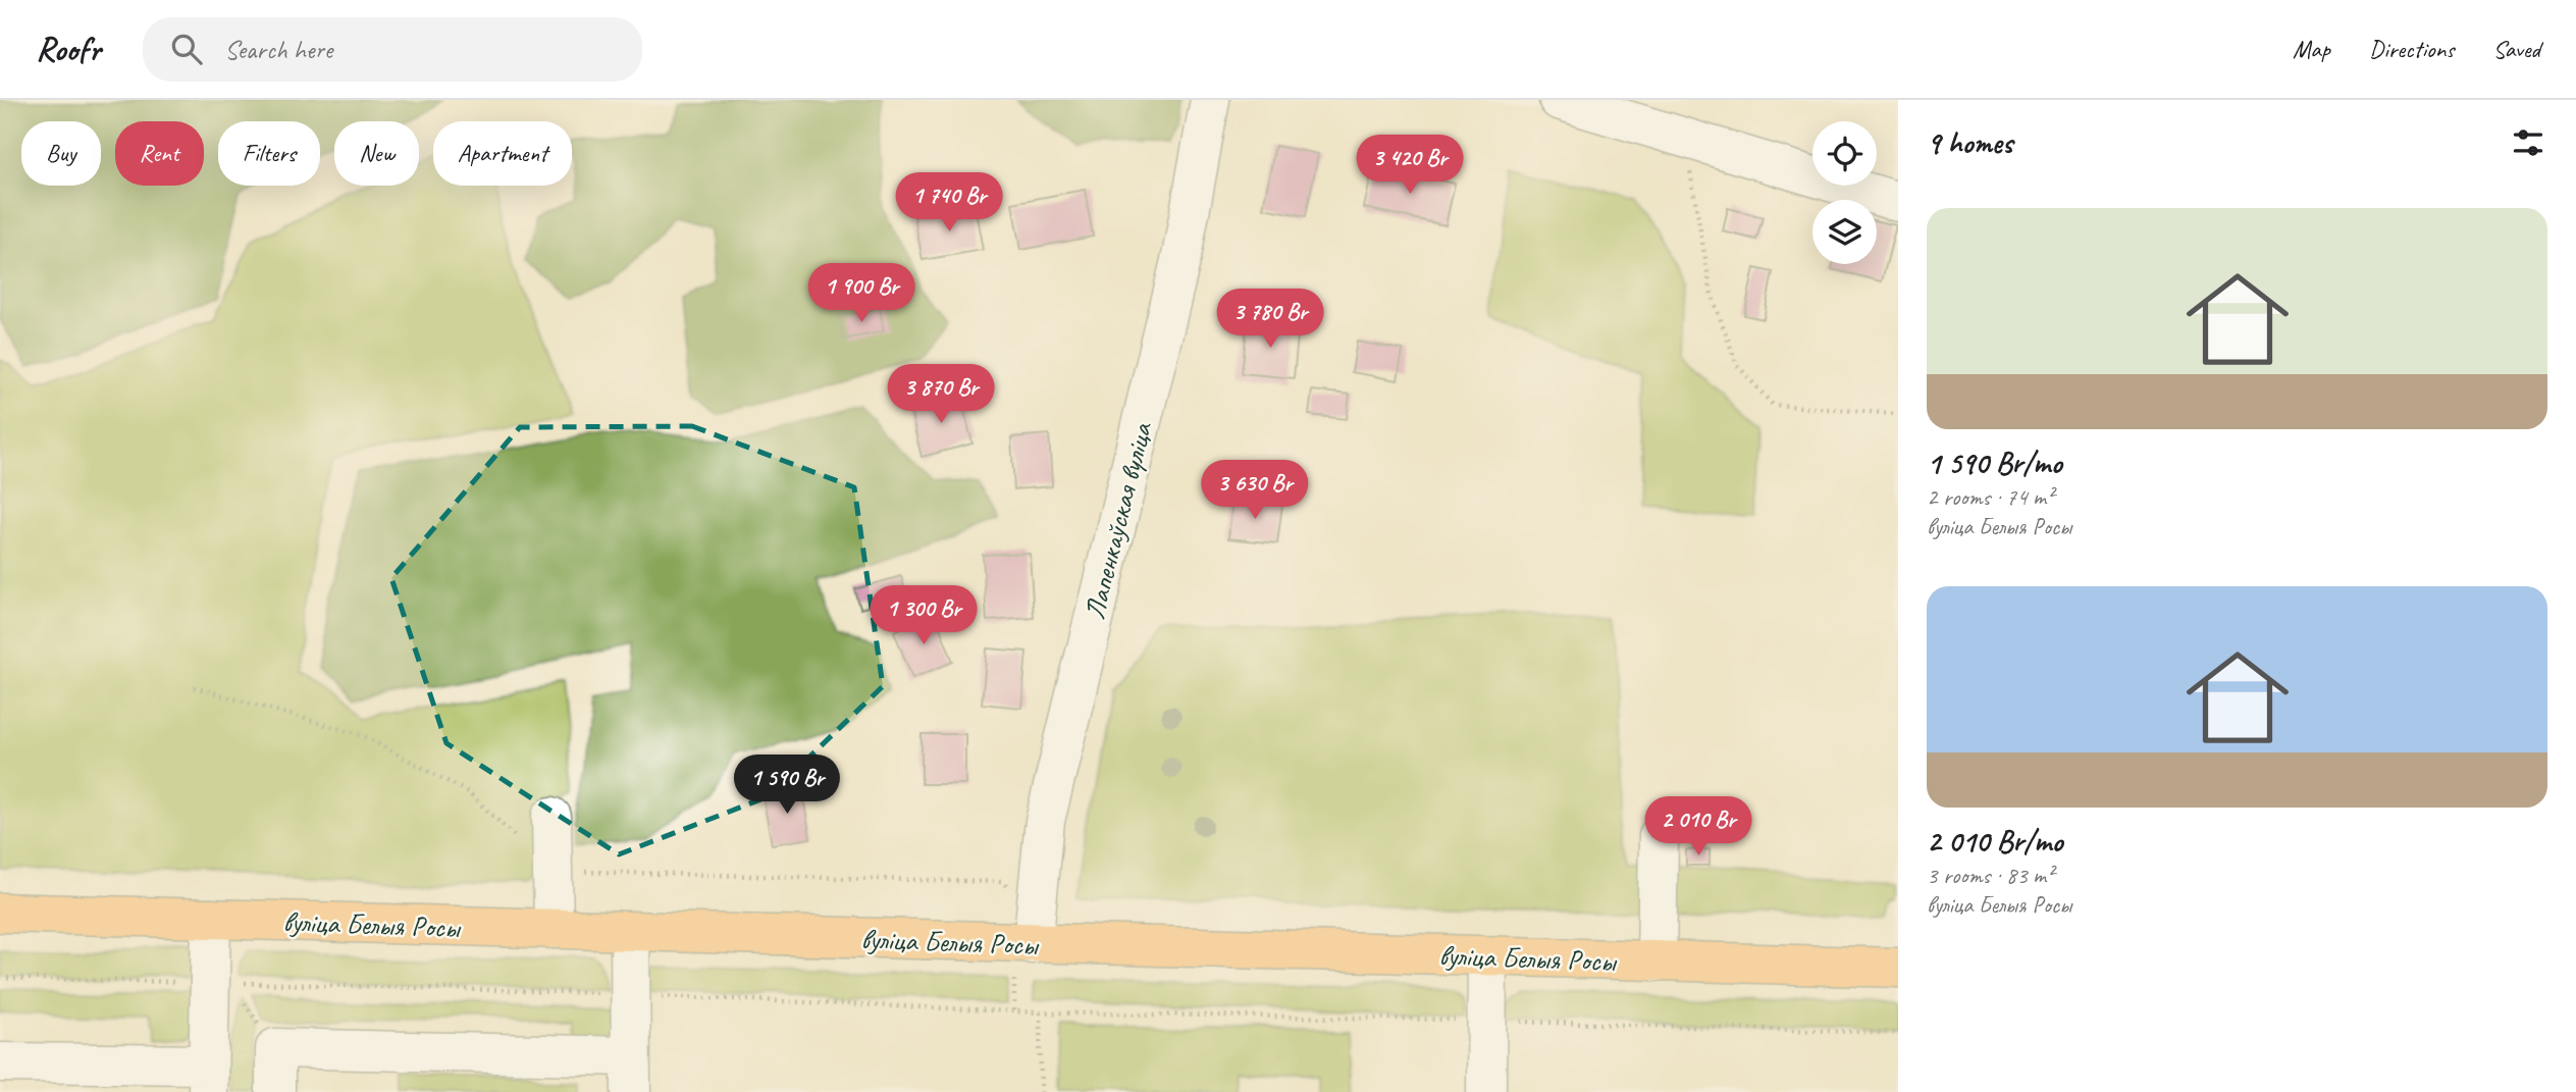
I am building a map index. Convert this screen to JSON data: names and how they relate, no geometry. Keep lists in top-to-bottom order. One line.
{"streets":{"main road":["вуліца Белыя Росы"],"street":["Лапенкаўская вуліца"]},"crossings":[["Лапенкаўская вуліца","вуліца Белыя Росы"]],"page":{"header":"Roofr","search":"Search here","nav":["Map","Directions","Saved"],"heading":"9 homes","chip":["Buy","Rent","Filters","New","Apartment"],"price":["3 420 Br","1 740 Br","1 900 Br","3 780 Br","3 870 Br","3 630 Br","1 300 Br","1 590 Br","2 010 Br"],"list":[{"name":"1 590 Br/mo","note":"2 rooms · 74 m² · вуліца Белыя Росы"},{"name":"2 010 Br/mo","note":"3 rooms · 83 m² · вуліца Белыя Росы"}]}}
